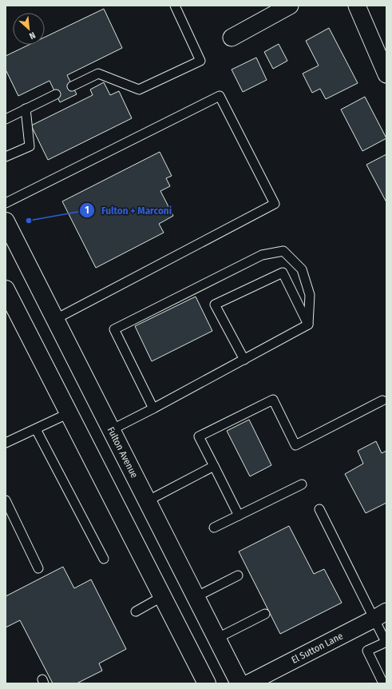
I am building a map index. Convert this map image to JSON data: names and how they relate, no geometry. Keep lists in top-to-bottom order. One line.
{"streets":{"main road":["Fulton Avenue"],"street":["El Sutton Lane"]},"places":["Fulton + Marconi"],"north":"bottom right"}
